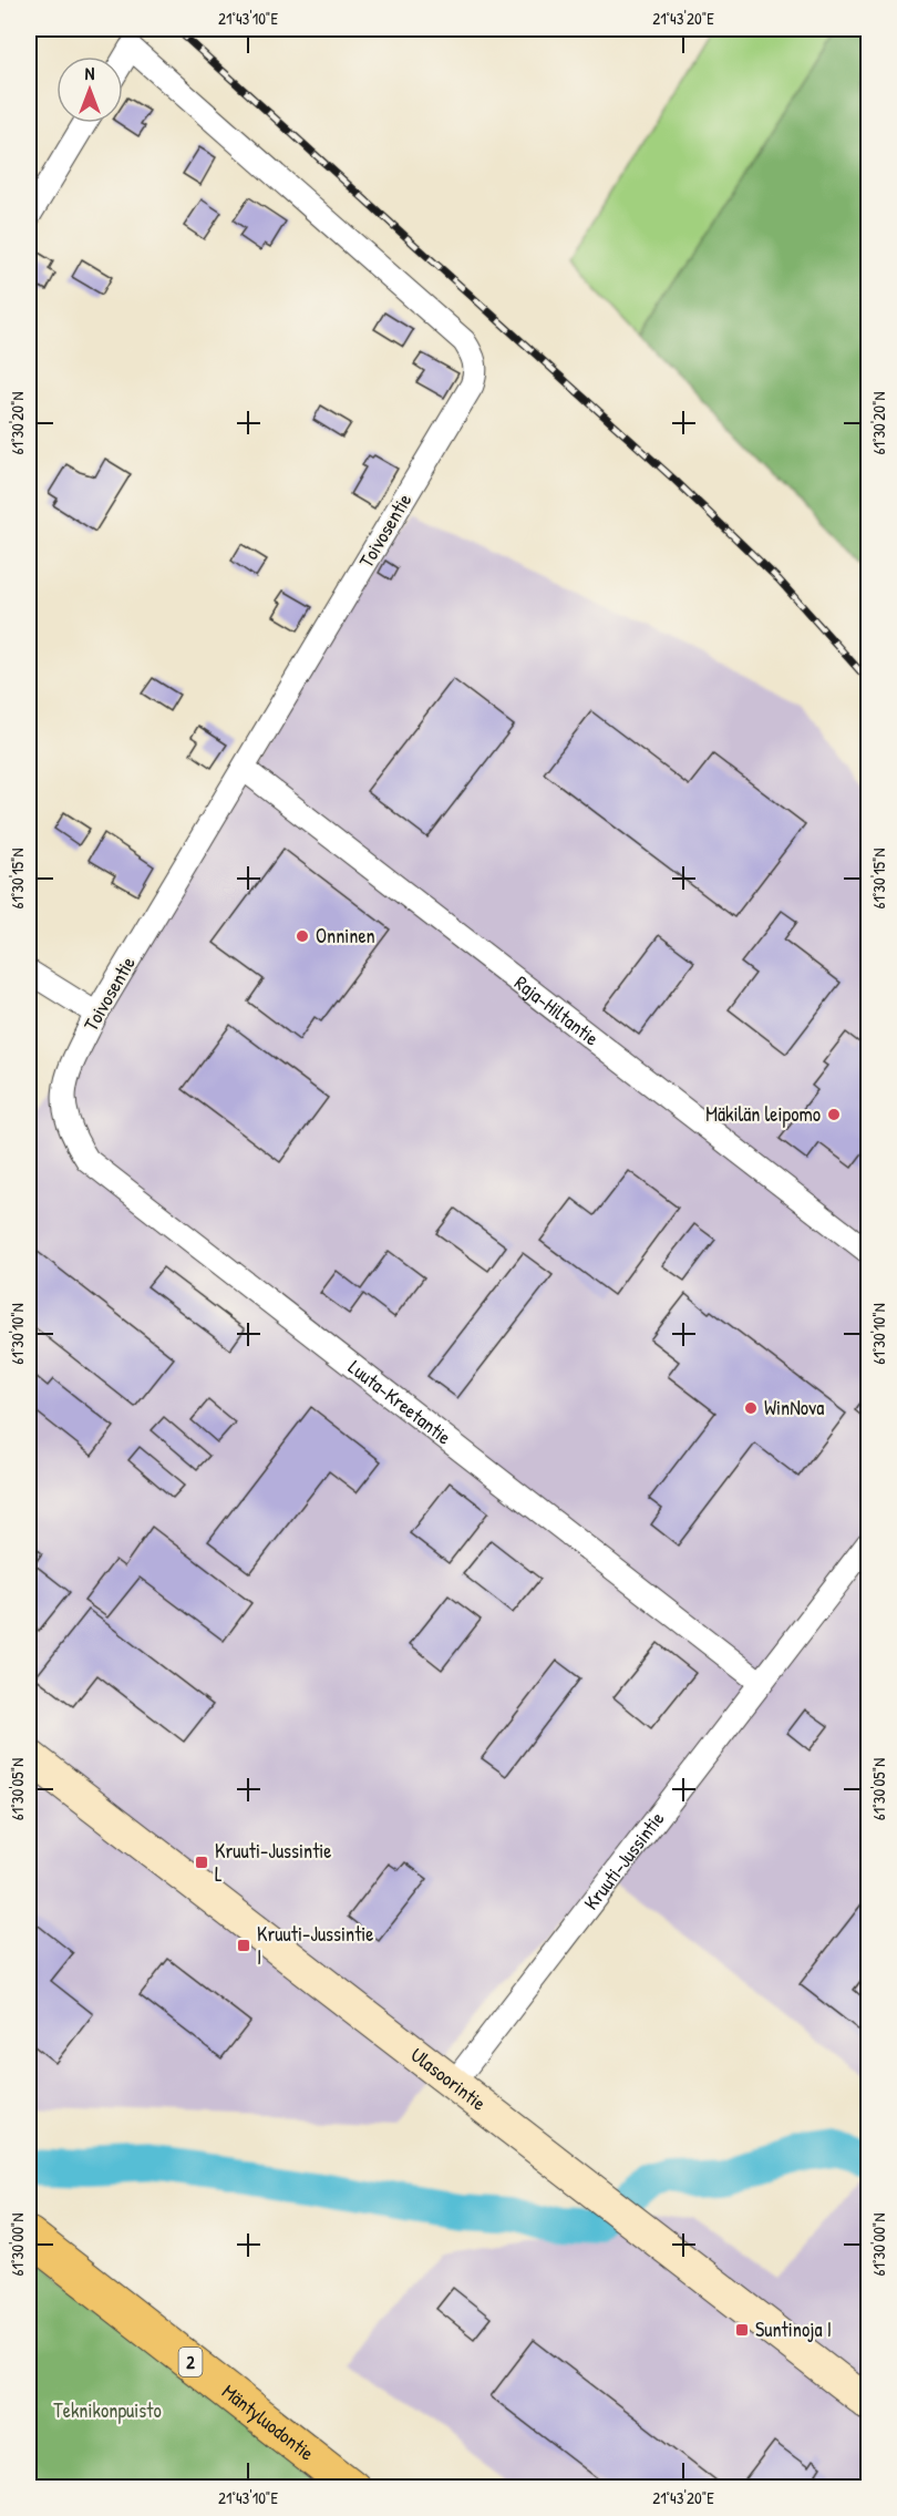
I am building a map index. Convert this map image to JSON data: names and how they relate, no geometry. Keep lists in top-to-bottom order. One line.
{"streets":{"highway":["2","Mäntyluodontie"],"street":["Toivosentie","Raja-Hiltantie","Luuta-Kreetantie","Kruuti-Jussintie","Ulasoorintie"]},"crossings":[["Toivosentie","Raja-Hiltantie"],["Toivosentie","Luuta-Kreetantie"],["Luuta-Kreetantie","Kruuti-Jussintie"],["Kruuti-Jussintie","Ulasoorintie"]],"parks":["Teknikonpuisto"],"places":{"other":["Onninen","Mäkilän leipomo","WinNova"],"transit":["Kruuti-Jussintie L","Kruuti-Jussintie I","Suntinoja I"]},"north":"top","coordinates":["21°43'10\"E","21°43'20\"E","61°30'20\"N","61°30'15\"N","61°30'10\"N","61°30'05\"N","61°30'00\"N"]}
